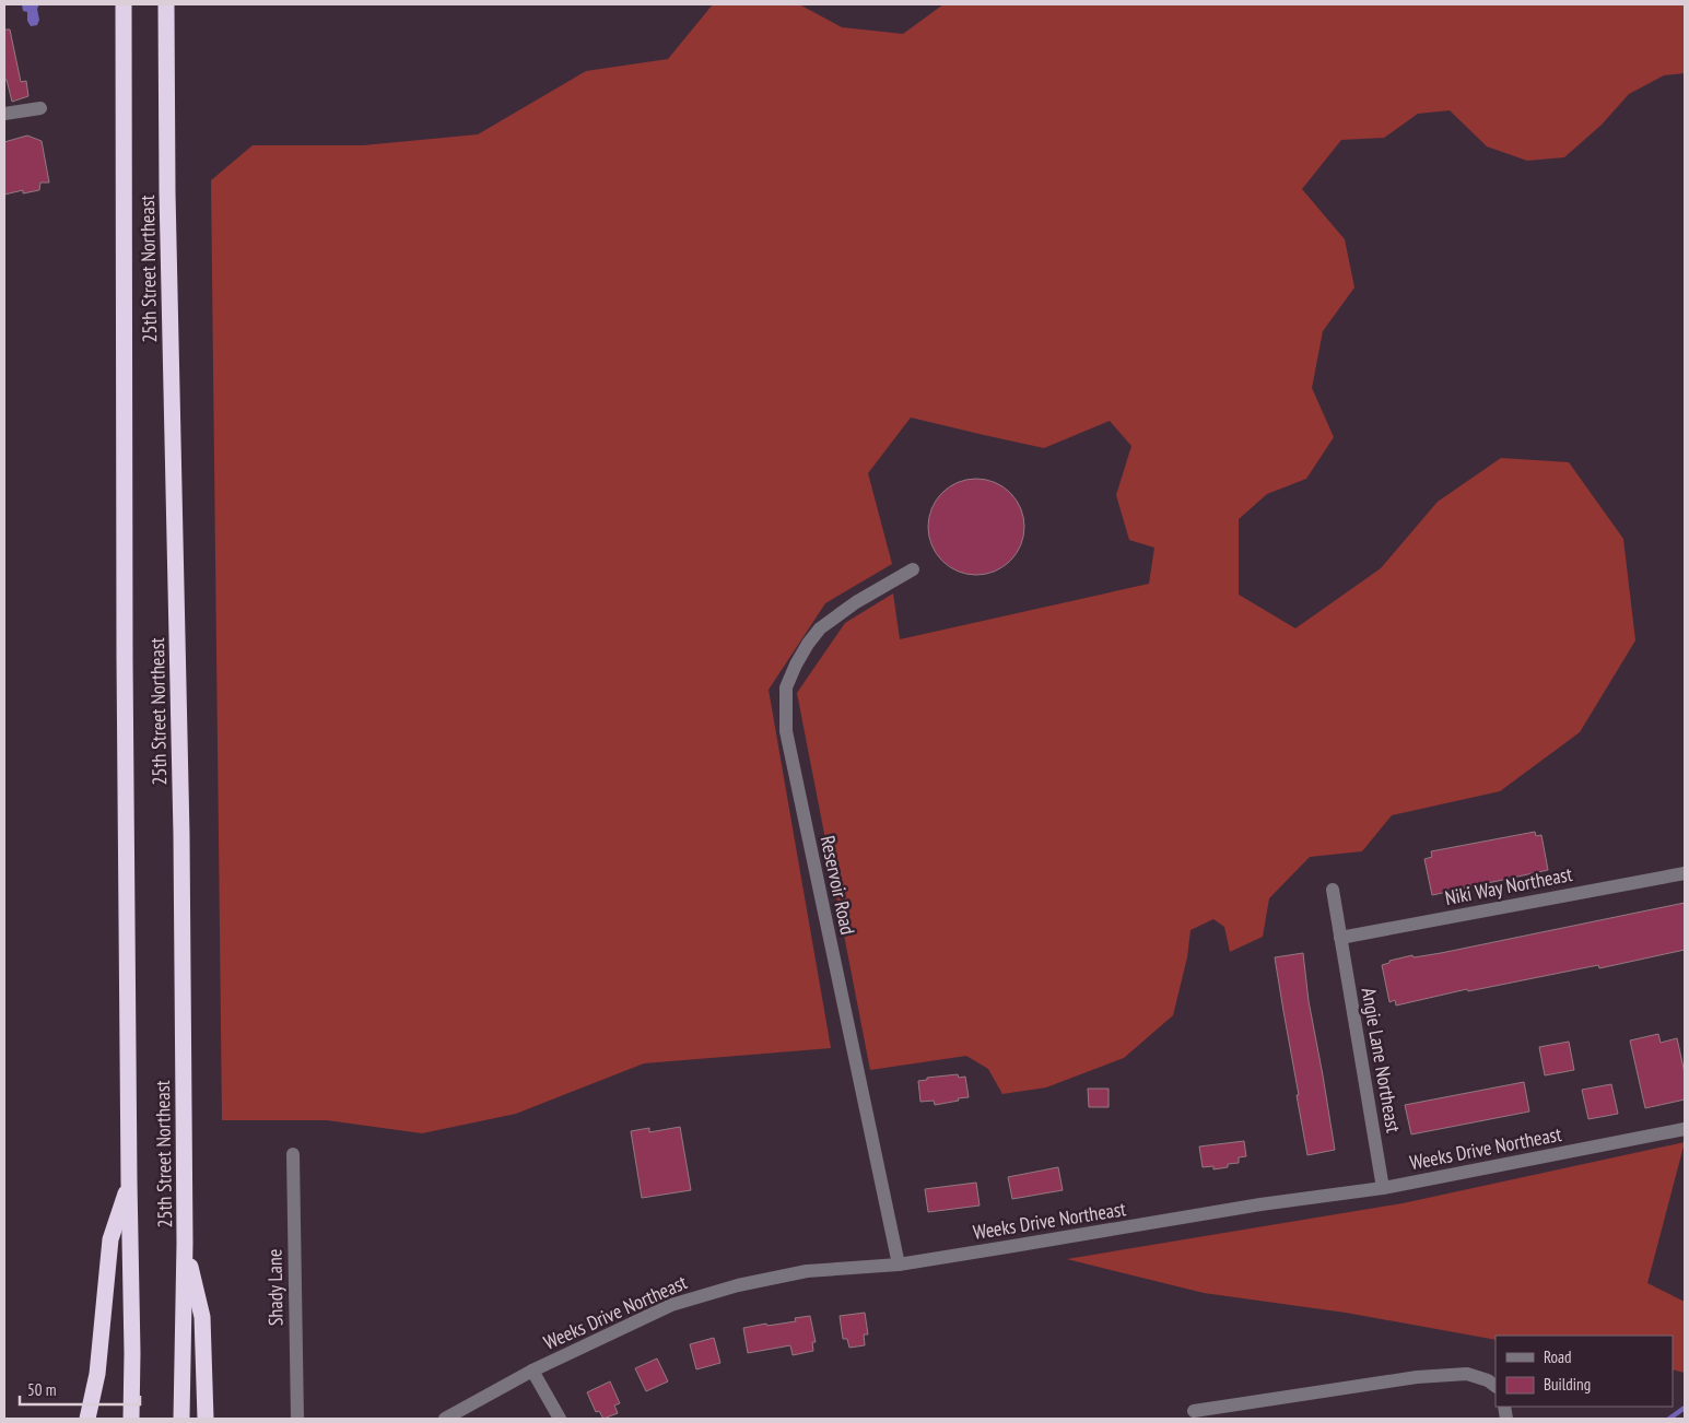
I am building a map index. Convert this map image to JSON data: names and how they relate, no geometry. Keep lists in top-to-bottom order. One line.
{"streets":{"highway":["25th Street Northeast"],"street":["Reservoir Road","Niki Way Northeast","Angie Lane Northeast","Weeks Drive Northeast","Shady Lane"]},"crossings":[["Reservoir Road","Weeks Drive Northeast"],["Niki Way Northeast","Angie Lane Northeast"],["Angie Lane Northeast","Weeks Drive Northeast"]],"legend":["Road","Building"],"scale_bar":"50 m"}
